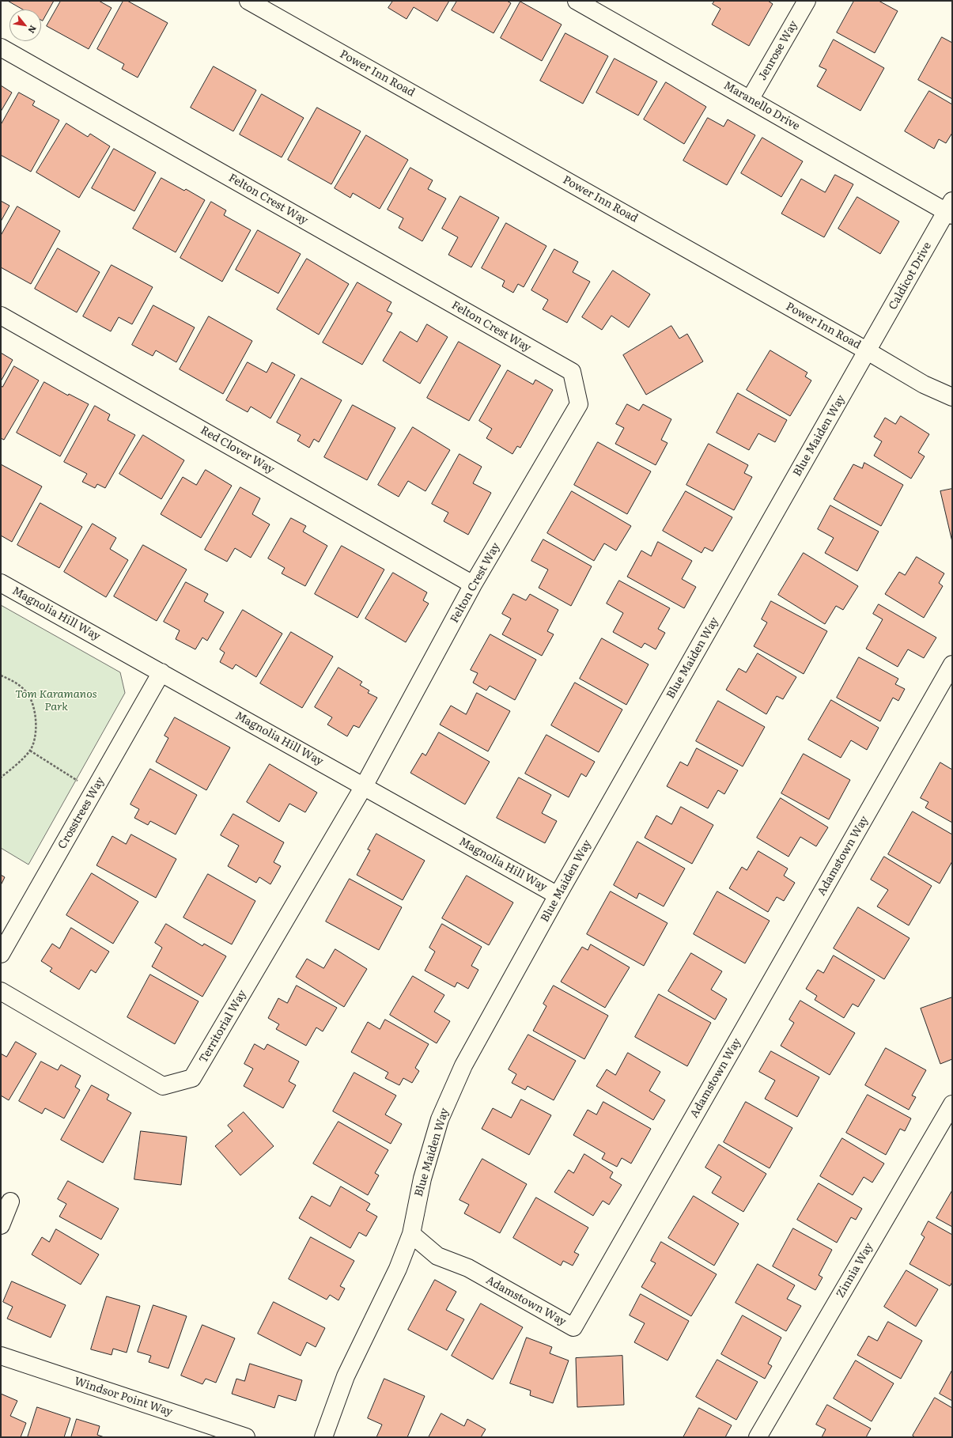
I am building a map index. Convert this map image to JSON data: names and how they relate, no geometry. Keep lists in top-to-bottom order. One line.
{"streets":{"street":["Jenrose Way","Power Inn Road","Maranello Drive","Felton Crest Way","Caldicot Drive","Blue Maiden Way","Red Clover Way","Magnolia Hill Way","Crosstrees Way","Adamstown Way","Territorial Way","Zinnia Way","Windsor Point Way"]},"crossings":[["Jenrose Way","Maranello Drive"],["Power Inn Road","Caldicot Drive"],["Power Inn Road","Blue Maiden Way"],["Maranello Drive","Caldicot Drive"],["Felton Crest Way","Red Clover Way"],["Felton Crest Way","Magnolia Hill Way"],["Felton Crest Way","Territorial Way"],["Caldicot Drive","Blue Maiden Way"],["Blue Maiden Way","Magnolia Hill Way"],["Blue Maiden Way","Adamstown Way"],["Magnolia Hill Way","Crosstrees Way"],["Magnolia Hill Way","Territorial Way"]],"parks":["Tom Karamanos Park"],"north":"bottom right"}
